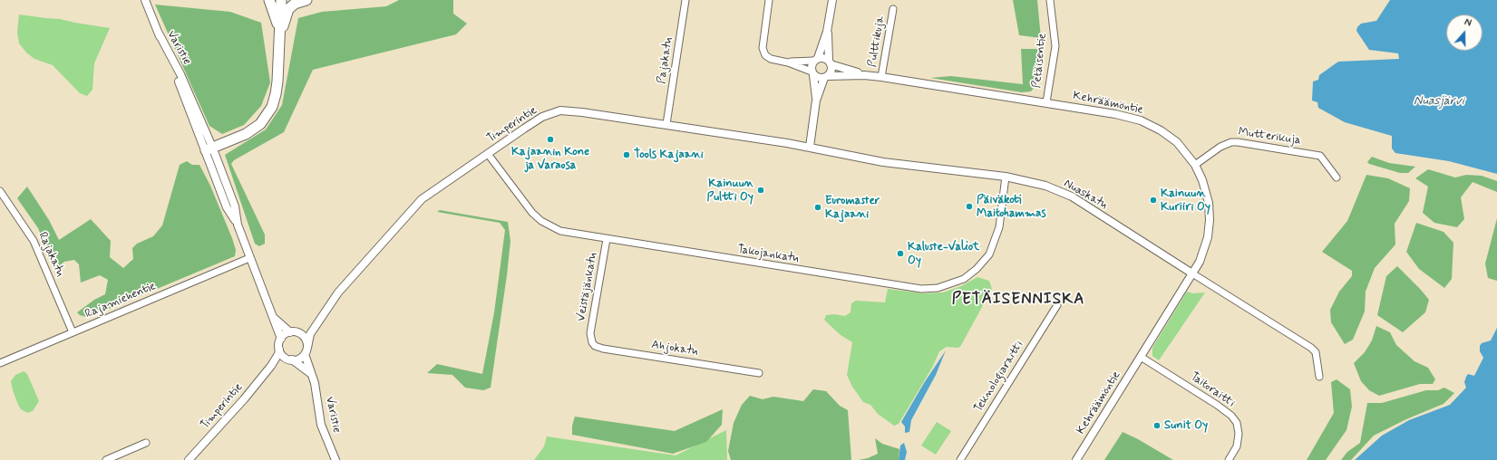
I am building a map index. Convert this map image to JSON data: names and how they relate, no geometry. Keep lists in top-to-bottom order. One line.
{"streets":{"street":["Pulttikuja","Varistie","Pajakatu","Petäisentie","Kehräämöntie","Timperintie","Mutterikuja","Nuaskatu","Rajakatu","Takojankatu","Veistäjänkatu","Rajamiehentie","Ahjokatu","Teknologiaraitti","Taitoraitti"]},"crossings":[["Pulttikuja","Kehräämöntie"],["Varistie","Timperintie"],["Varistie","Rajamiehentie"],["Pajakatu","Timperintie"],["Petäisentie","Kehräämöntie"],["Kehräämöntie","Mutterikuja"],["Kehräämöntie","Nuaskatu"],["Kehräämöntie","Taitoraitti"],["Timperintie","Nuaskatu"],["Timperintie","Takojankatu"],["Nuaskatu","Takojankatu"],["Rajakatu","Rajamiehentie"],["Takojankatu","Veistäjänkatu"],["Veistäjänkatu","Ahjokatu"]],"districts":["PETÄISENNISKA"],"water":["Nuasjärvi"],"places":["Kajaanin Kone ja Varaosa","Tools Kajaani","Kainuun Pultti Oy","Kainuun Kuriiri Oy","Päiväkoti Maitohammas","Euromaster Kajaani","Kaluste-Valiot Oy","Sunit Oy"],"north":"top"}
